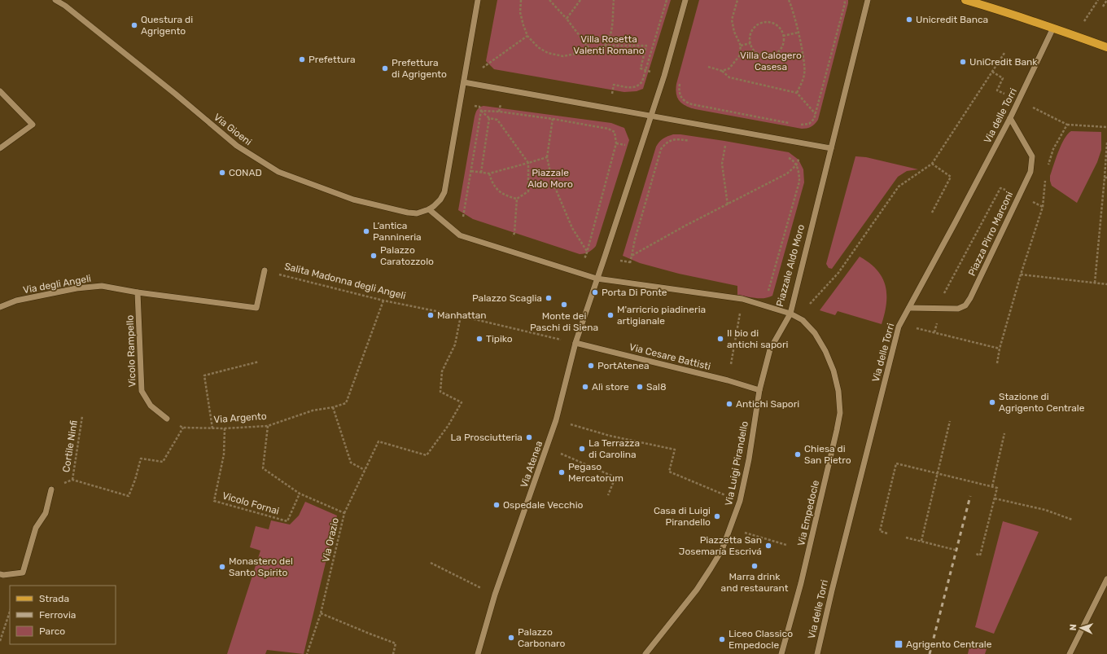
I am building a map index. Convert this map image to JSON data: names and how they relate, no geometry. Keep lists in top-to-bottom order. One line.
{"streets":{"street":["Via delle Torri","Via Gioeni","Piazza Pirro Marconi","Piazzale Aldo Moro","Via degli Angeli","Vicolo Rampello","Via Cesare Battisti","Via Luigi Pirandello","Via Atenea","Via Empedocle"],"path":["Salita Madonna degli Angeli","Via Argento","Cortile Ninfi","Vicolo Fornai","Via Orazio"]},"crossings":[["Via delle Torri","Piazza Pirro Marconi"],["Via Gioeni","Piazzale Aldo Moro"],["Piazzale Aldo Moro","Via Luigi Pirandello"],["Piazzale Aldo Moro","Via Atenea"],["Piazzale Aldo Moro","Via Empedocle"],["Salita Madonna degli Angeli","Via Cesare Battisti"],["Salita Madonna degli Angeli","Via Argento"],["Salita Madonna degli Angeli","Via Atenea"],["Via degli Angeli","Vicolo Rampello"],["Via Cesare Battisti","Via Luigi Pirandello"],["Via Cesare Battisti","Via Atenea"],["Via Argento","Cortile Ninfi"],["Via Argento","Vicolo Fornai"],["Via Argento","Via Orazio"],["Via Luigi Pirandello","Via Empedocle"],["Vicolo Fornai","Via Orazio"]],"parks":["Villa Rosetta Valenti Romano","Villa Calogero Casesa","Piazzale Aldo Moro"],"places":{"other":["Unicredit Banca","Questura di Agrigento","Prefettura","UniCredit Bank","Prefettura di Agrigento","CONAD","L‘antica Pannineria","Palazzo Caratozzolo","Porta Di Ponte","Palazzo Scaglia","Monte dei Paschi di Siena","Manhattan","M'arricrio piadineria artigianale","Tipiko","Il bio di antichi sapori","PortAtenea","Alì store","Sal8","Stazione di Agrigento Centrale","Antichi Sapori","La Prosciutteria","La Terrazza di Carolina","Chiesa di San Pietro","Pegaso Mercatorum","Ospedale Vecchio","Casa di Luigi Pirandello","Piazzetta San Josemaría Escrivá","Marra drink and restaurant","Monastero del Santo Spirito","Palazzo Carbonaro","Liceo Classico Empedocle"],"transit":["Agrigento Centrale"]},"legend":["Strada","Ferrovia","Parco"],"north":"left"}
